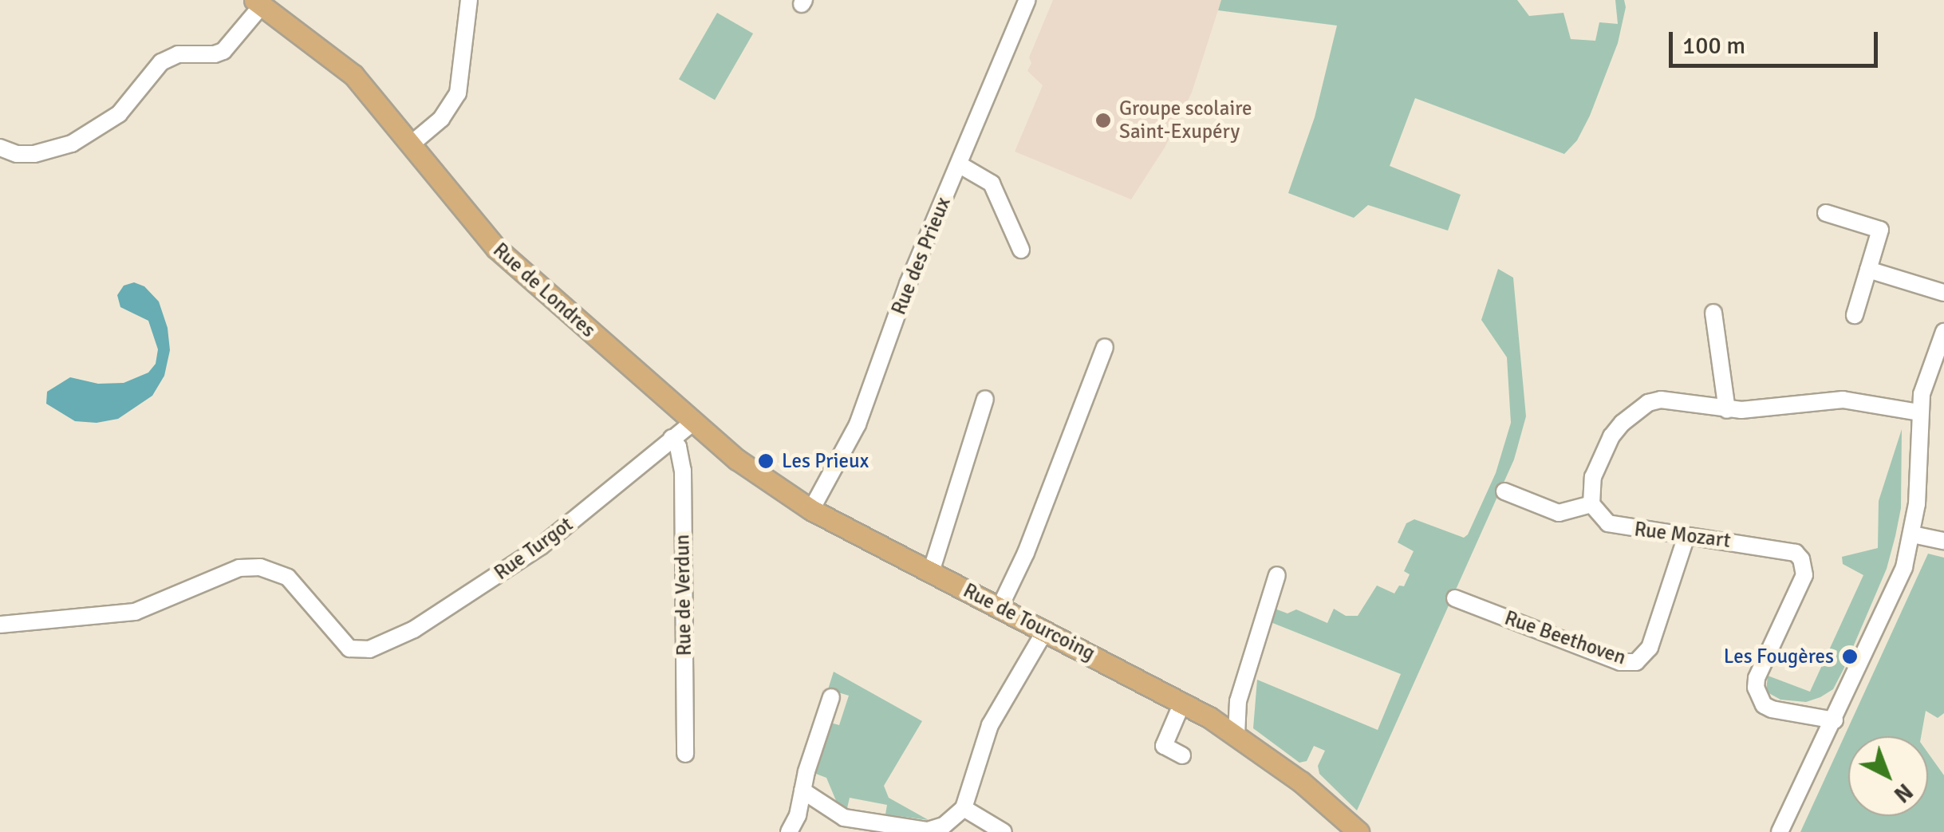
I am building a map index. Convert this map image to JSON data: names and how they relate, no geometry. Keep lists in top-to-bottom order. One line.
{"streets":{"main road":["Rue de Londres","Rue de Tourcoing"],"street":["Rue des Prieux","Rue Mozart","Rue Turgot","Rue de Verdun","Rue Beethoven"]},"crossings":[["Rue des Prieux","Rue de Tourcoing"],["Rue de Londres","Rue Turgot"],["Rue de Londres","Rue de Tourcoing"],["Rue Mozart","Rue Beethoven"],["Rue Turgot","Rue de Verdun"],["Rue Turgot","Rue de Tourcoing"]],"places":["Groupe scolaire Saint-Exupéry","Les Prieux","Les Fougères"],"scale_bar":"100 m","north":"bottom right"}
